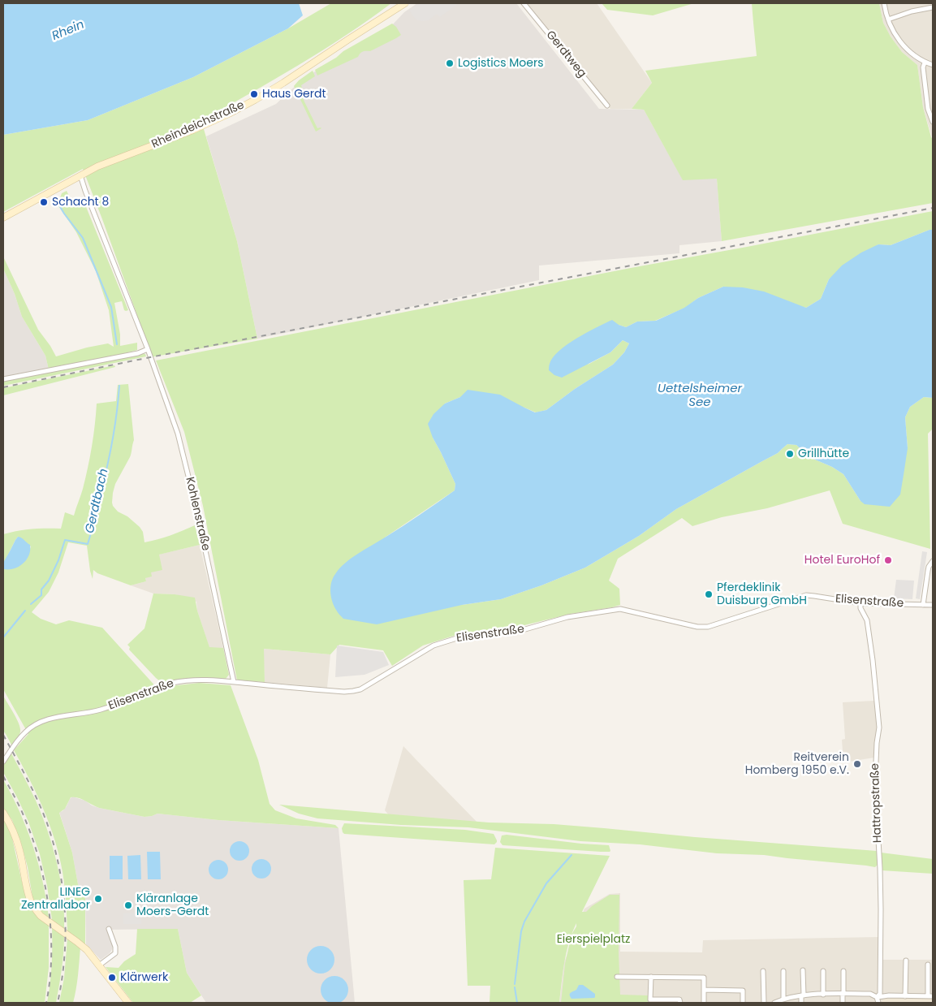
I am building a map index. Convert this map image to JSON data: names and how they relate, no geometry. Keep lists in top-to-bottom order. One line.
{"streets":{"main road":["Rheindeichstraße"],"street":["Gerdtweg","Kohlenstraße","Elisenstraße","Hattropstraße"]},"crossings":[["Rheindeichstraße","Kohlenstraße"],["Kohlenstraße","Elisenstraße"],["Elisenstraße","Hattropstraße"]],"water":["Rhein","Uettelsheimer See","Gerdtbach"],"parks":["Eierspielplatz"],"places":["Logistics Moers","Haus Gerdt","Schacht 8","Grillhütte","Hotel EuroHof","Pferdeklinik Duisburg GmbH","Reitverein Homberg 1950 e.V.","LINEG Zentrallabor","Kläranlage Moers-Gerdt","Klärwerk"]}
